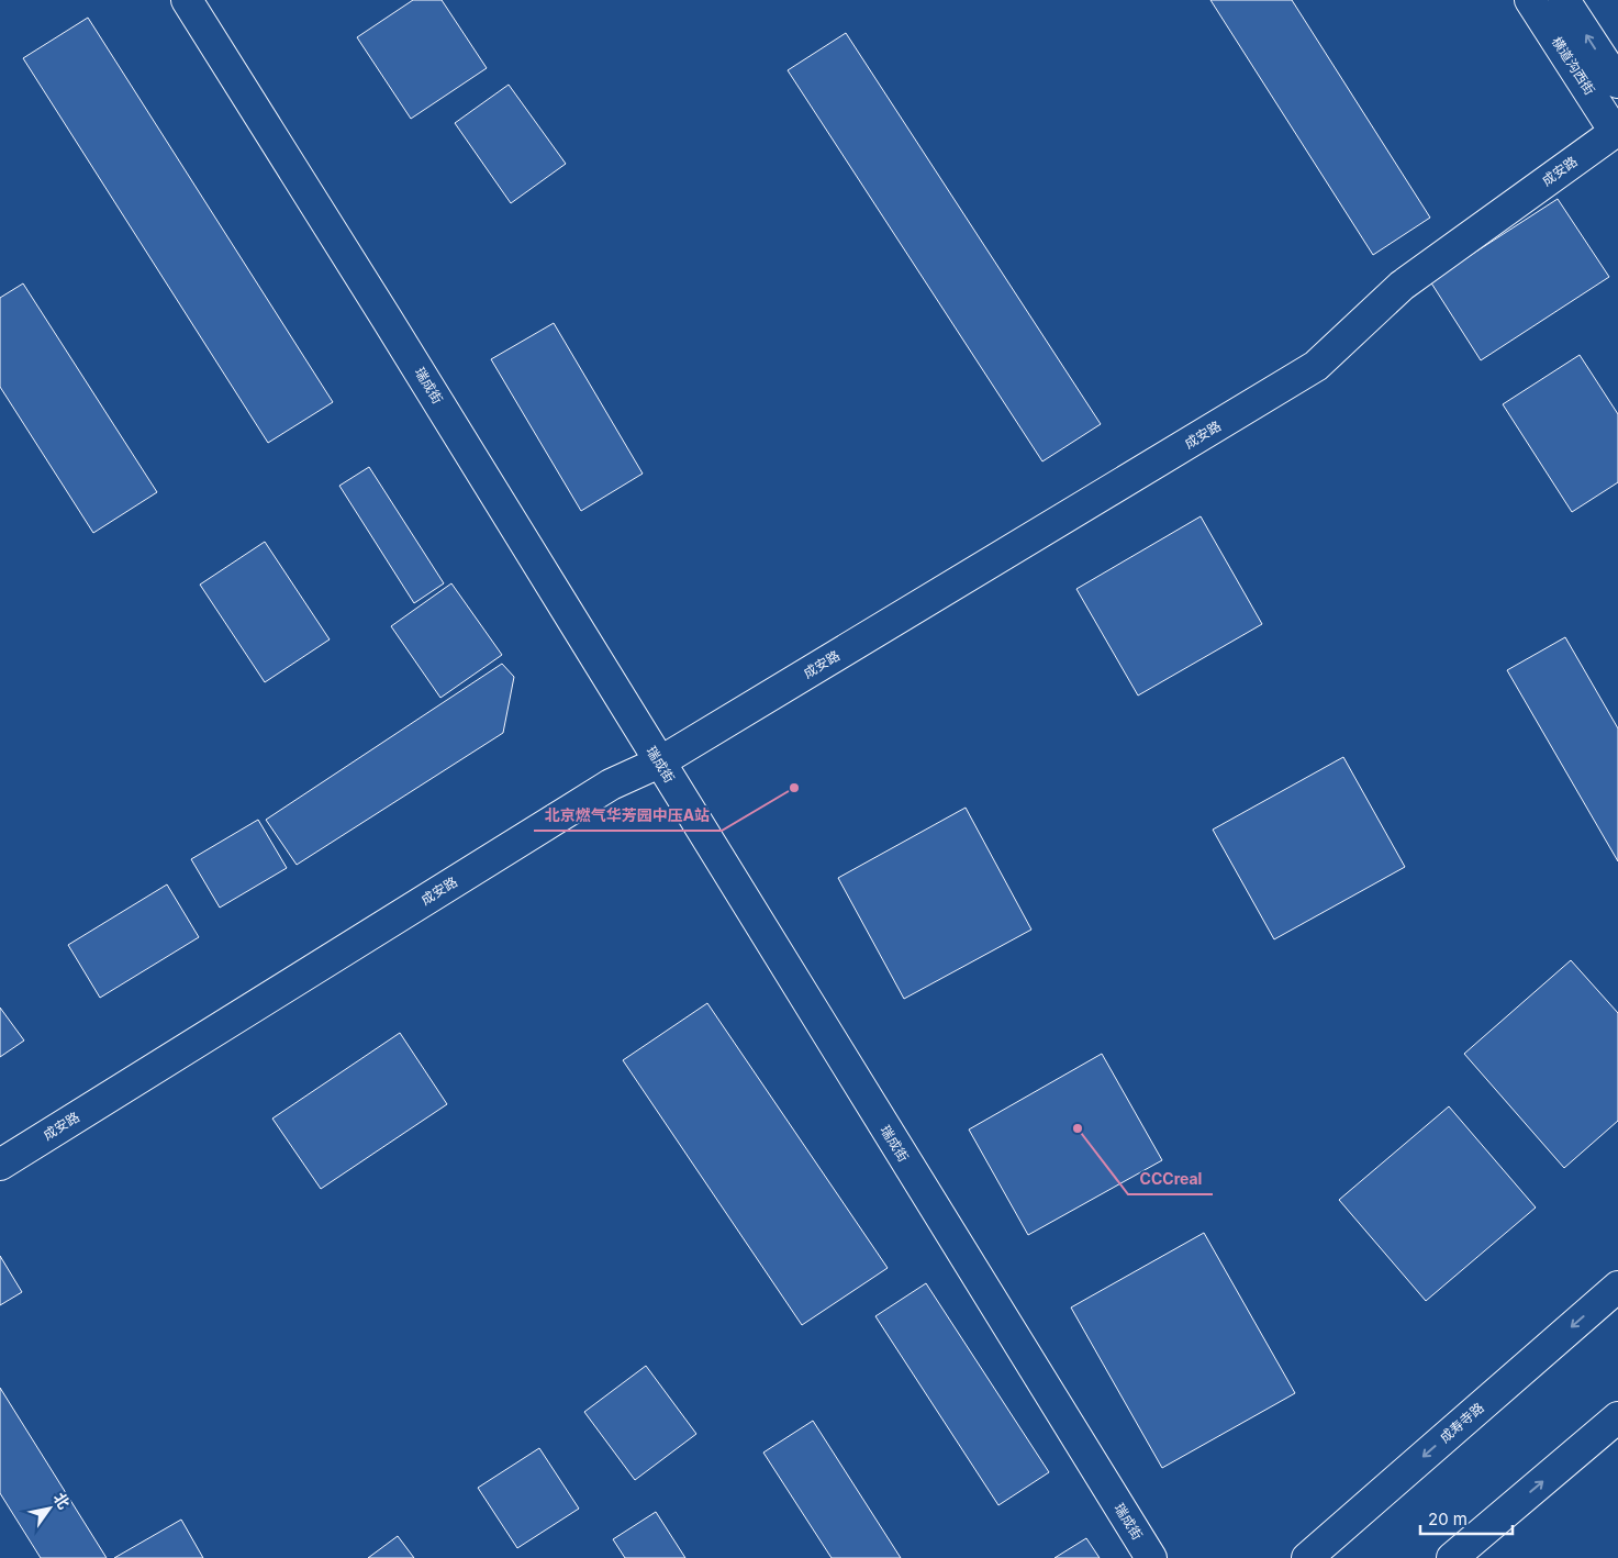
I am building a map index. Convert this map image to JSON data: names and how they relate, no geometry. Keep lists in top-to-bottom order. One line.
{"streets":{"street":["横道沟西街","成安路","瑞成街","成寿寺路"]},"crossings":[["横道沟西街","成安路"],["成安路","瑞成街"]],"places":["北京燃气华芳园中压A站","CCCreal"],"scale_bar":"20 m","north":"top right"}
